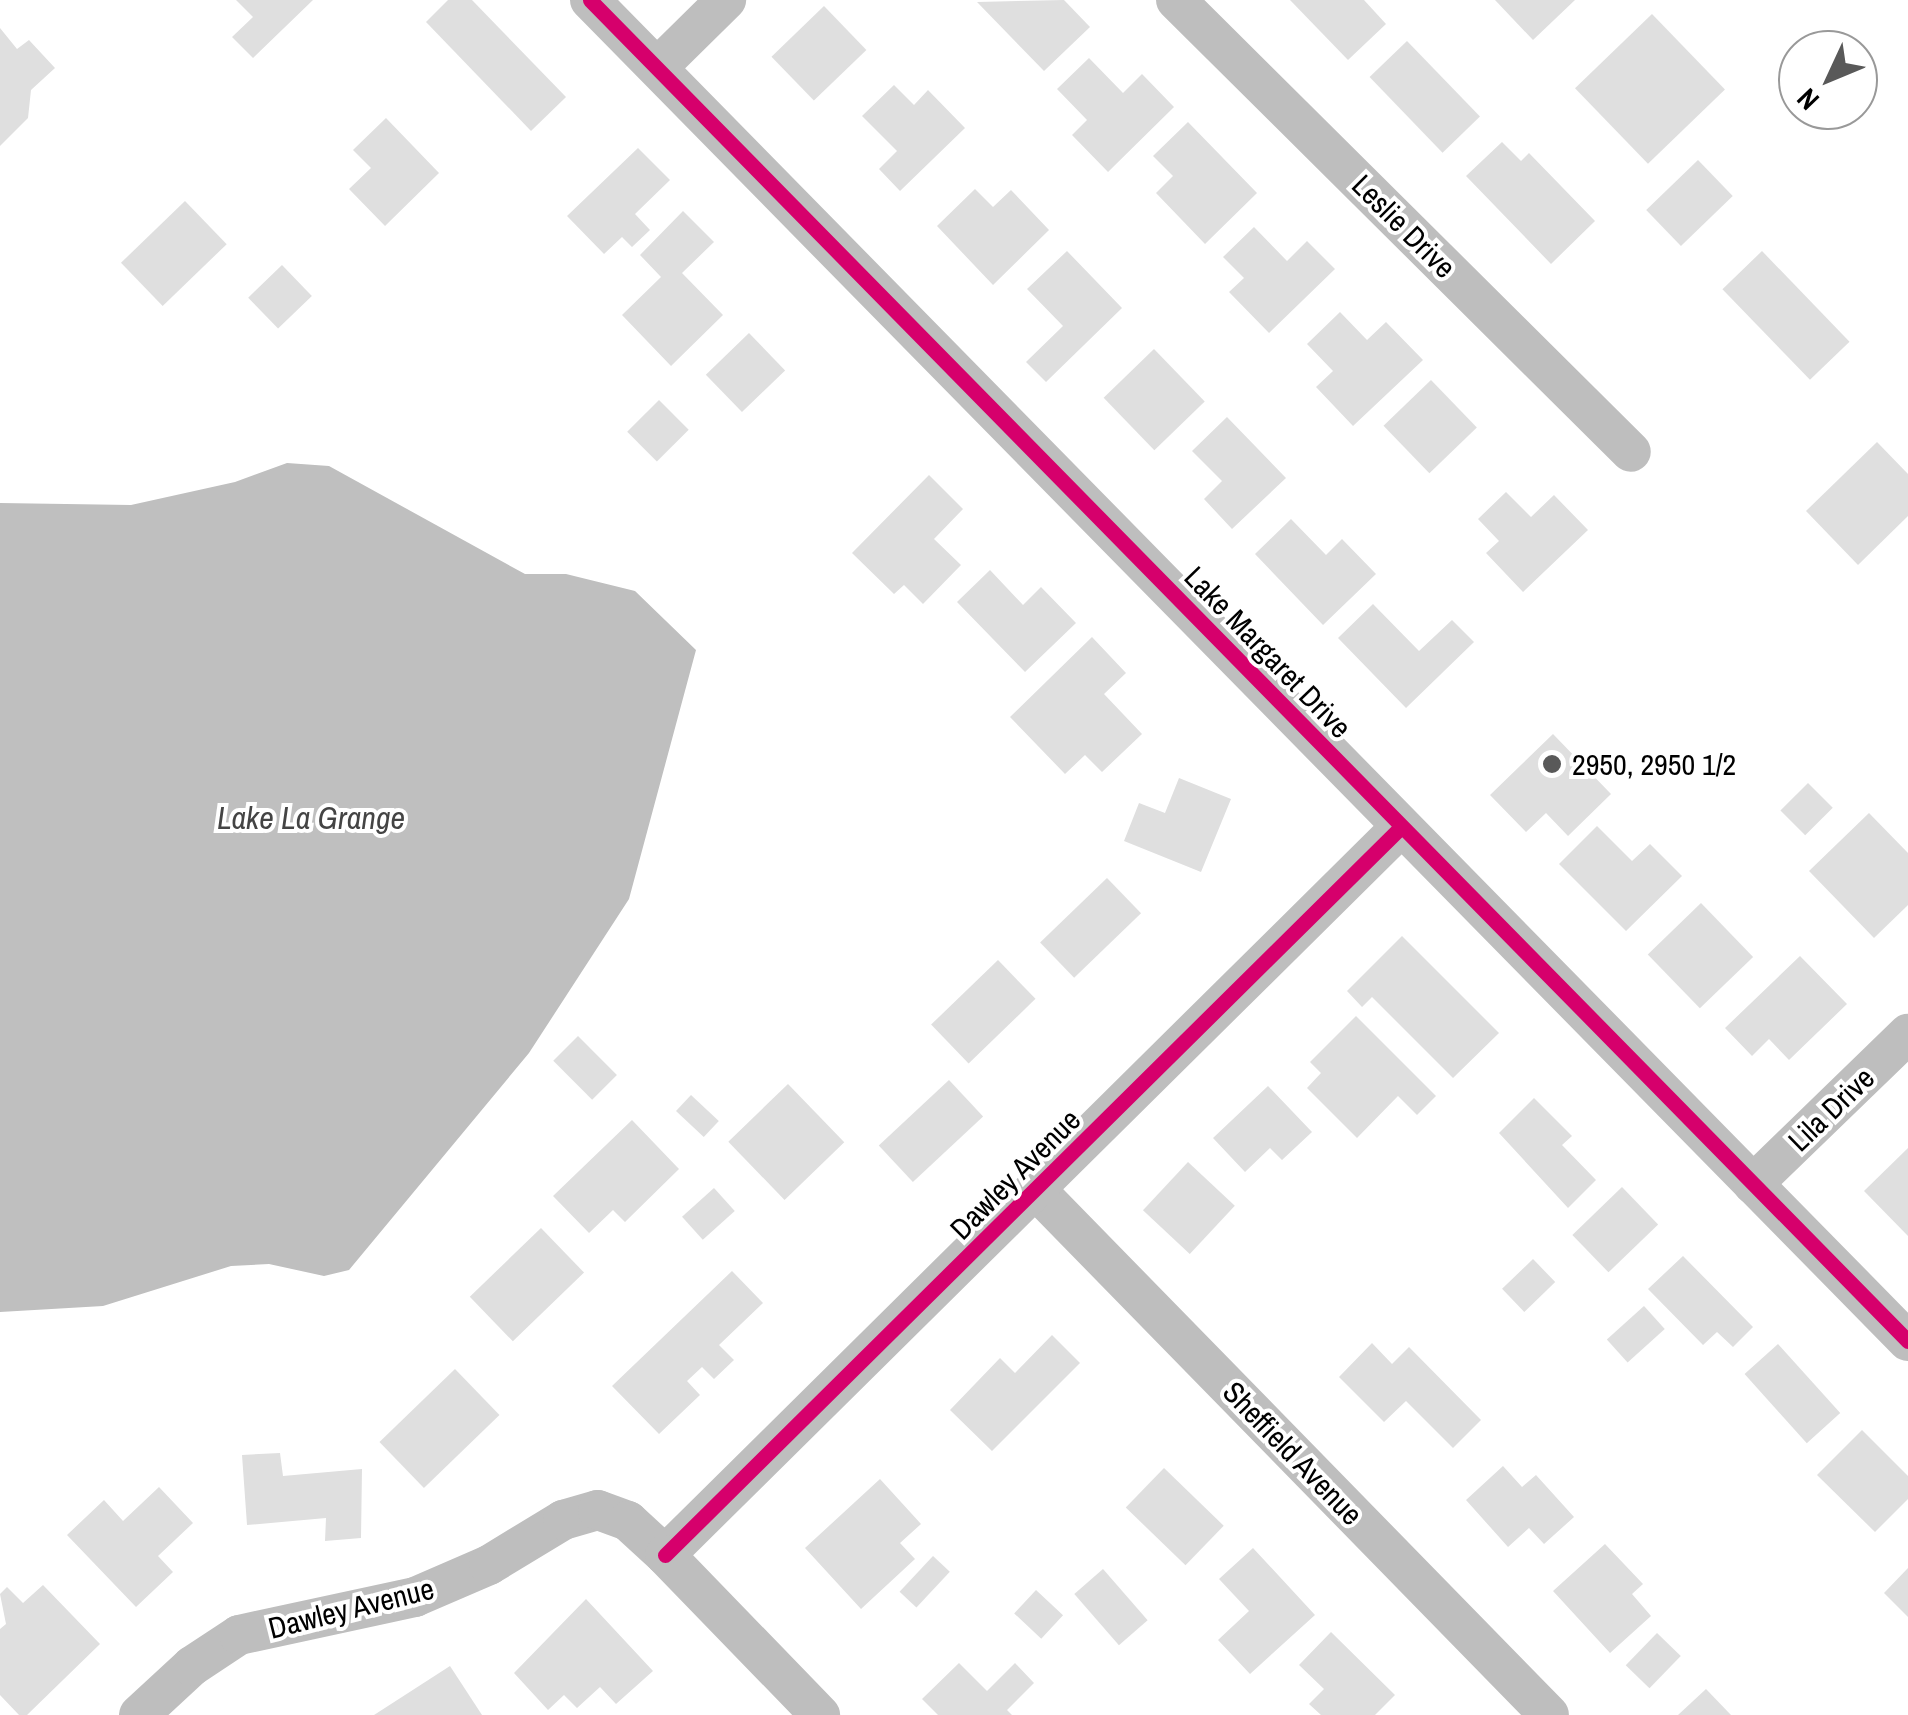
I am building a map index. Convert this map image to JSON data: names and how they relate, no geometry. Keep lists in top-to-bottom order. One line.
{"streets":{"street":["Leslie Drive","Lake Margaret Drive","Lila Drive","Dawley Avenue","Sheffield Avenue"]},"crossings":[["Lake Margaret Drive","Lila Drive"],["Lake Margaret Drive","Dawley Avenue"],["Dawley Avenue","Sheffield Avenue"]],"water":["Lake La Grange"],"places":["2950, 2950 1/2"],"north":"bottom left"}
